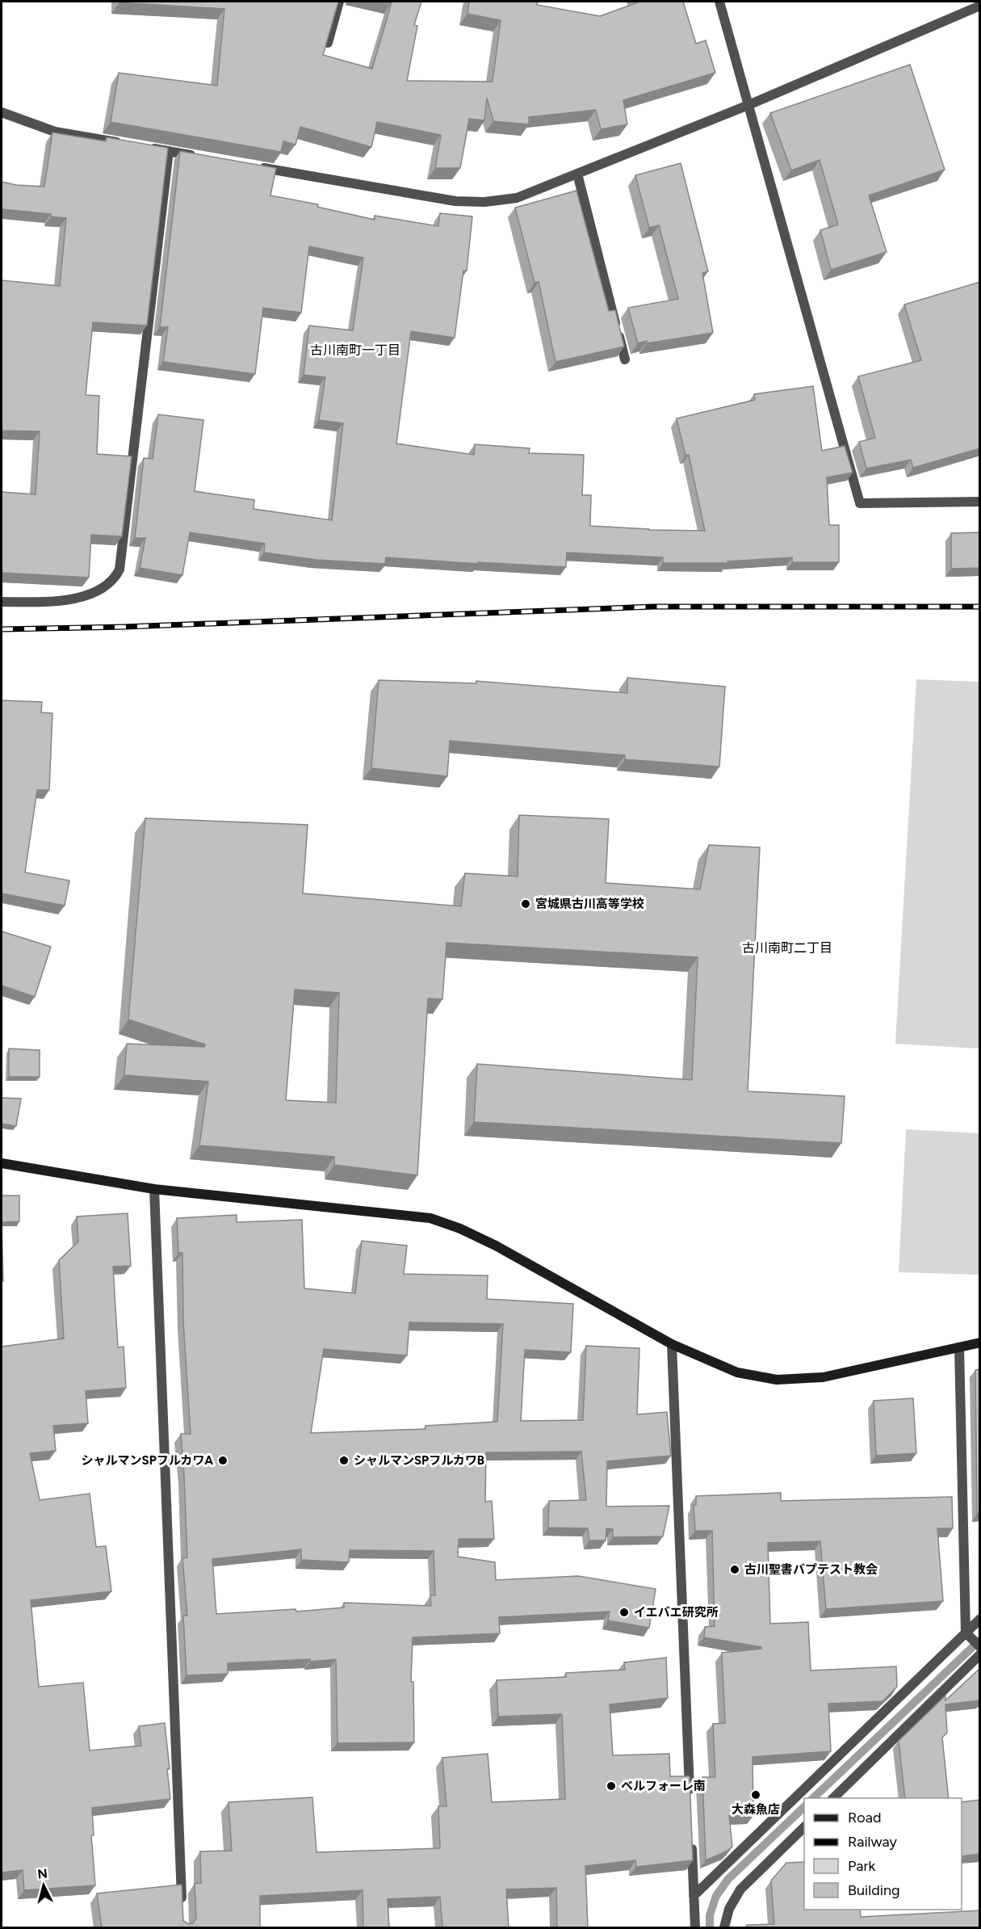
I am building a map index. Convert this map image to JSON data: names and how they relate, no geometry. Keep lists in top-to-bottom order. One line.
{"districts":["古川南町一丁目","古川南町二丁目"],"places":["宮城県古川高等学校","シャルマンSPフルカワA","シャルマンSPフルカワB","古川聖書バプテスト教会","イエバエ研究所","ベルフォーレ南","大森魚店"],"legend":["Road","Railway","Park","Building"],"north":"top"}
